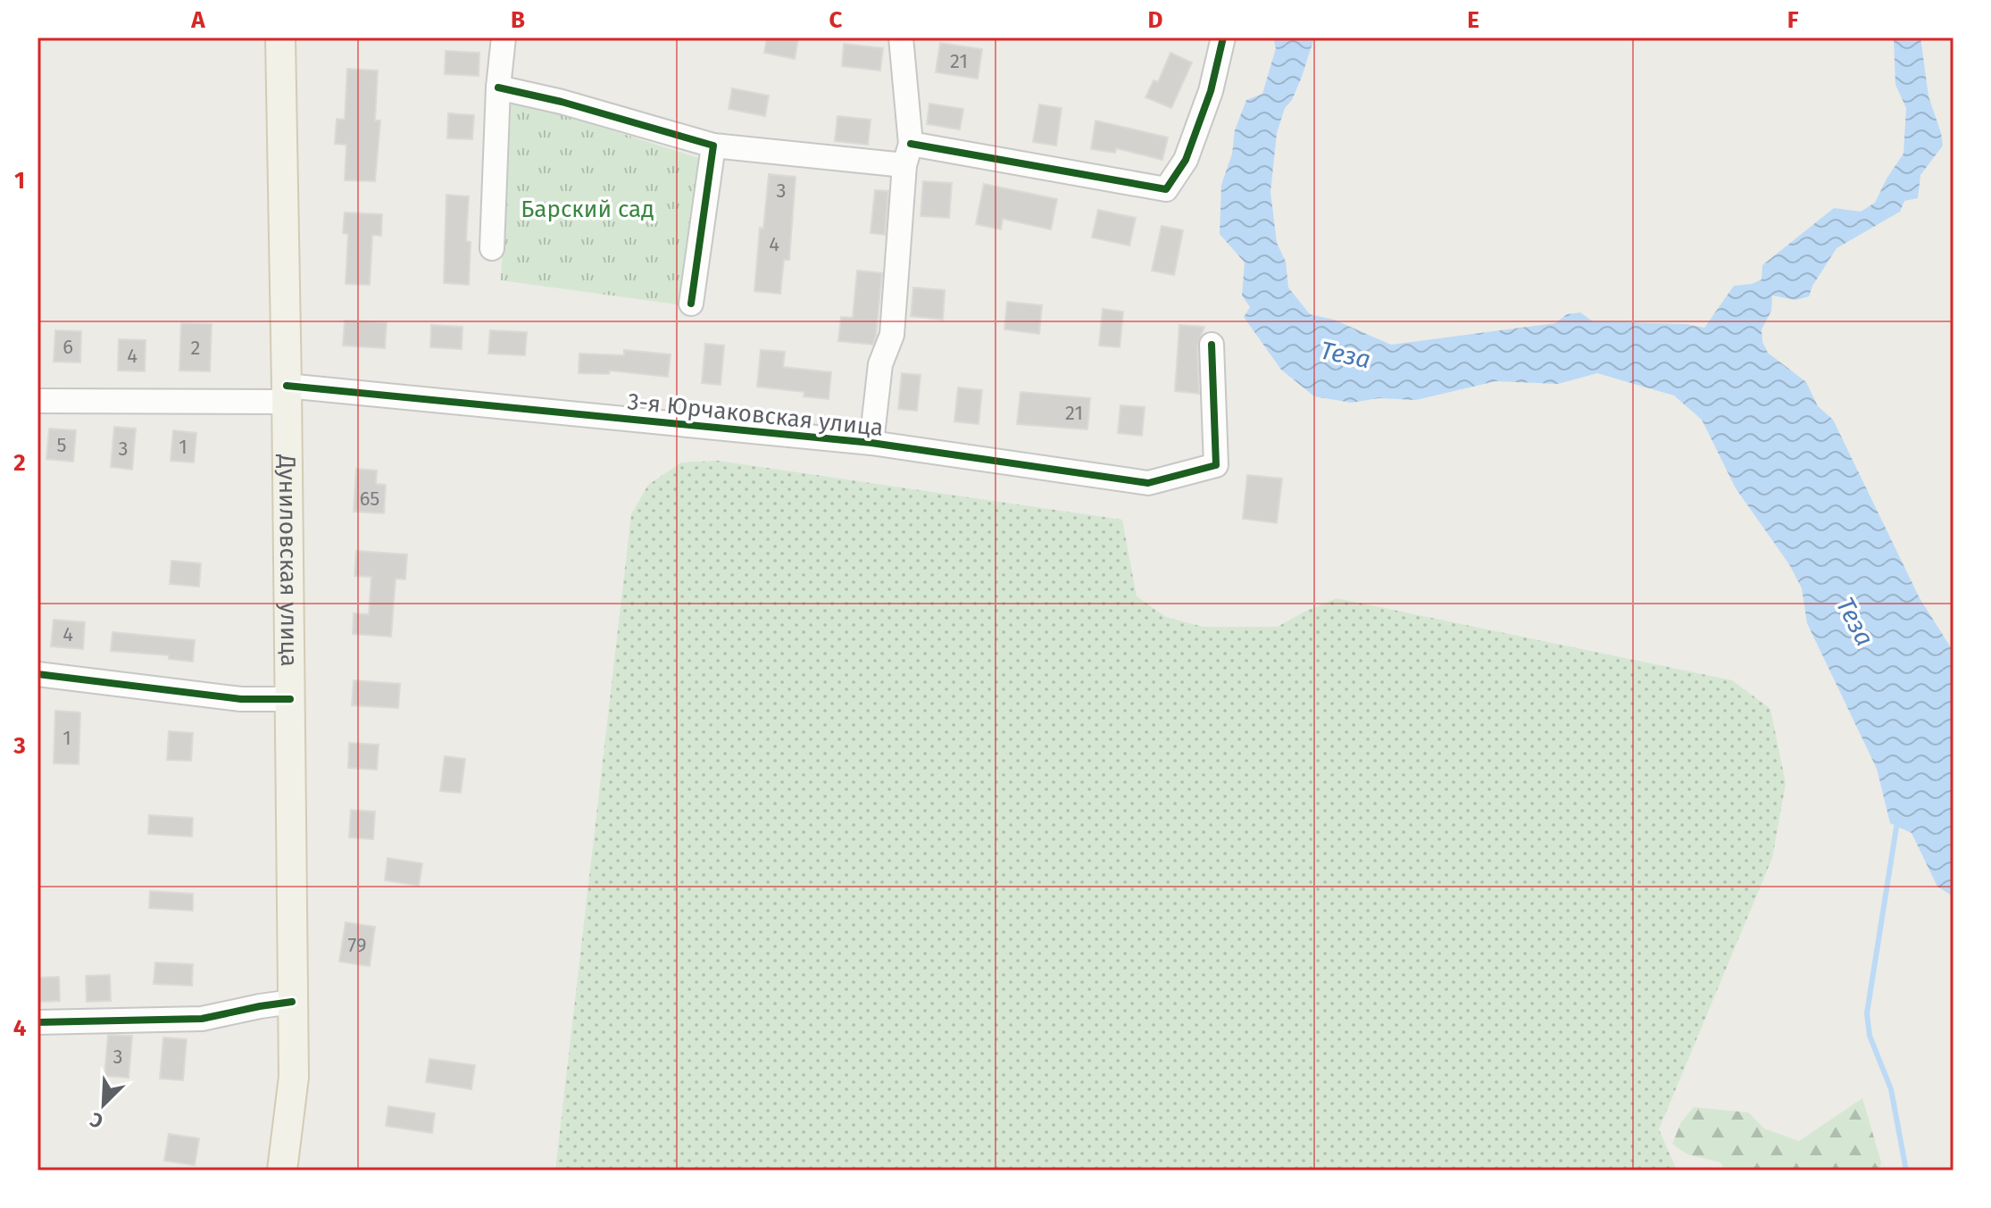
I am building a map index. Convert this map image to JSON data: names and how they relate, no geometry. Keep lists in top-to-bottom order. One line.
{"streets":{"main road":["Дуниловская улица"],"street":["3-я Юрчаковская улица"]},"crossings":[["3-я Юрчаковская улица","Дуниловская улица"]],"water":["Теза"],"parks":["Барский сад"],"house_numbers":["21","3","4","6","2","4","21","5","1","3","65","4","1","79","3"],"north":"bottom left","grid":{"columns":["A","B","C","D","E","F"],"rows":["1","2","3","4"]}}
